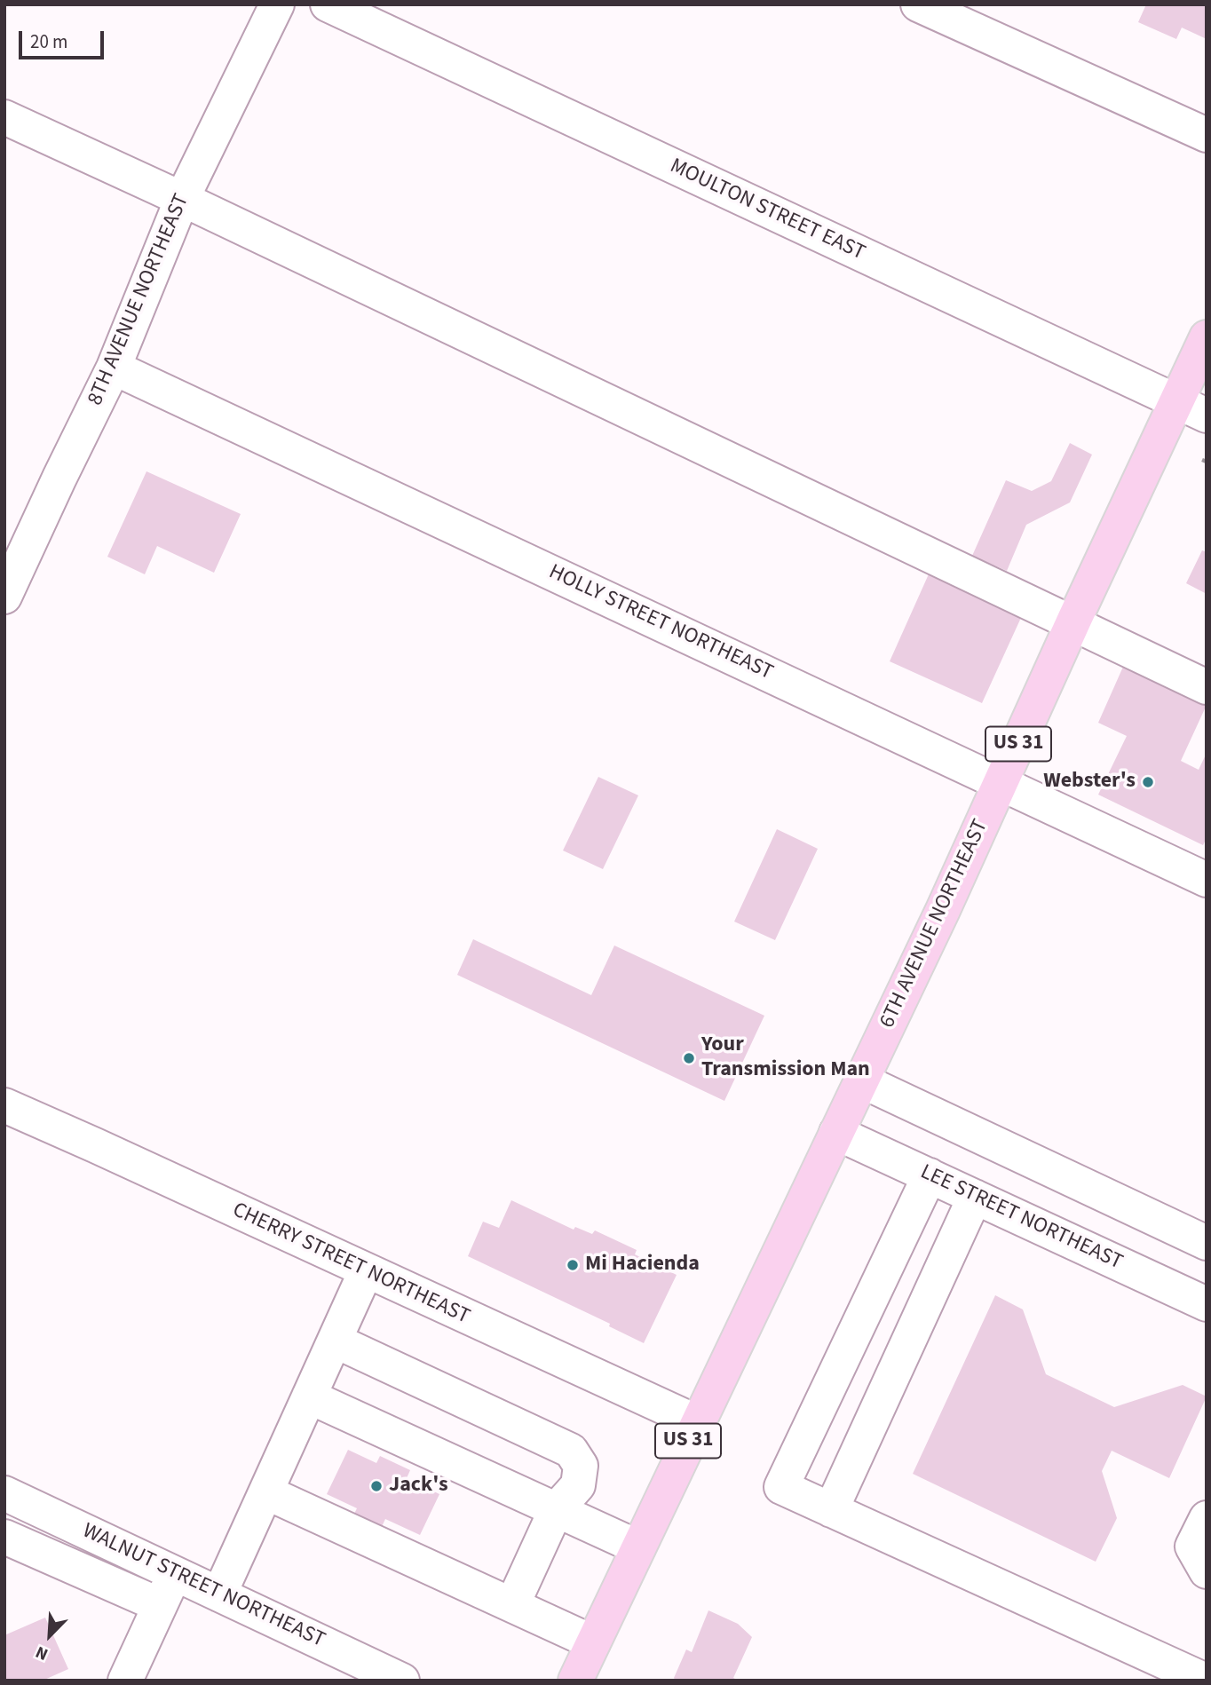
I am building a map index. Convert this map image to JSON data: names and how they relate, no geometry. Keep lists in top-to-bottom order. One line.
{"streets":{"main road":["US 31","6TH AVENUE NORTHEAST"],"street":["MOULTON STREET EAST","8TH AVENUE NORTHEAST","HOLLY STREET NORTHEAST","LEE STREET NORTHEAST","CHERRY STREET NORTHEAST","WALNUT STREET NORTHEAST"]},"crossings":[["MOULTON STREET EAST","US 31"],["MOULTON STREET EAST","6TH AVENUE NORTHEAST"],["8TH AVENUE NORTHEAST","HOLLY STREET NORTHEAST"],["HOLLY STREET NORTHEAST","6TH AVENUE NORTHEAST"],["US 31","6TH AVENUE NORTHEAST"],["6TH AVENUE NORTHEAST","LEE STREET NORTHEAST"],["6TH AVENUE NORTHEAST","CHERRY STREET NORTHEAST"]],"places":["Webster's","Your Transmission Man","Mi Hacienda","Jack's"],"scale_bar":"20 m","north":"bottom left"}
